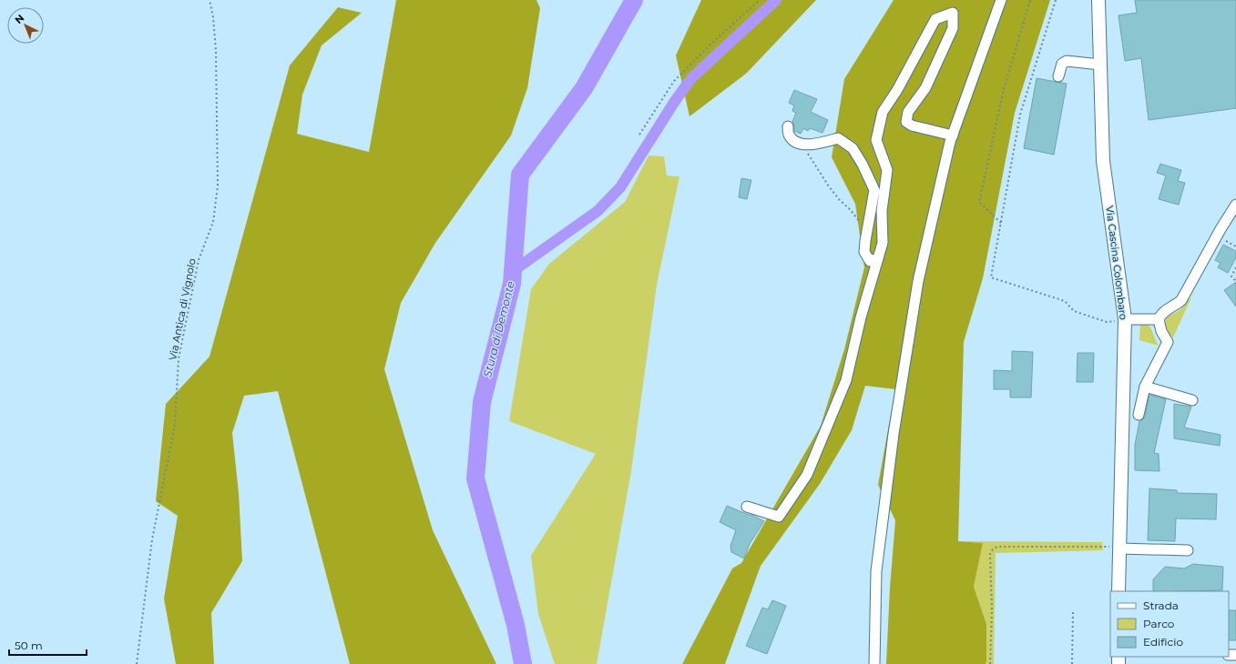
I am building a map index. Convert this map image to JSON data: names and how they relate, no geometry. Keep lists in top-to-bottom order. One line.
{"streets":{"main road":["Via Cascina Colombaro"],"path":["Via Antica di Vignolo"]},"water":["Stura di Demonte"],"legend":["Strada","Parco","Edificio"],"scale_bar":"50 m","north":"top left"}
